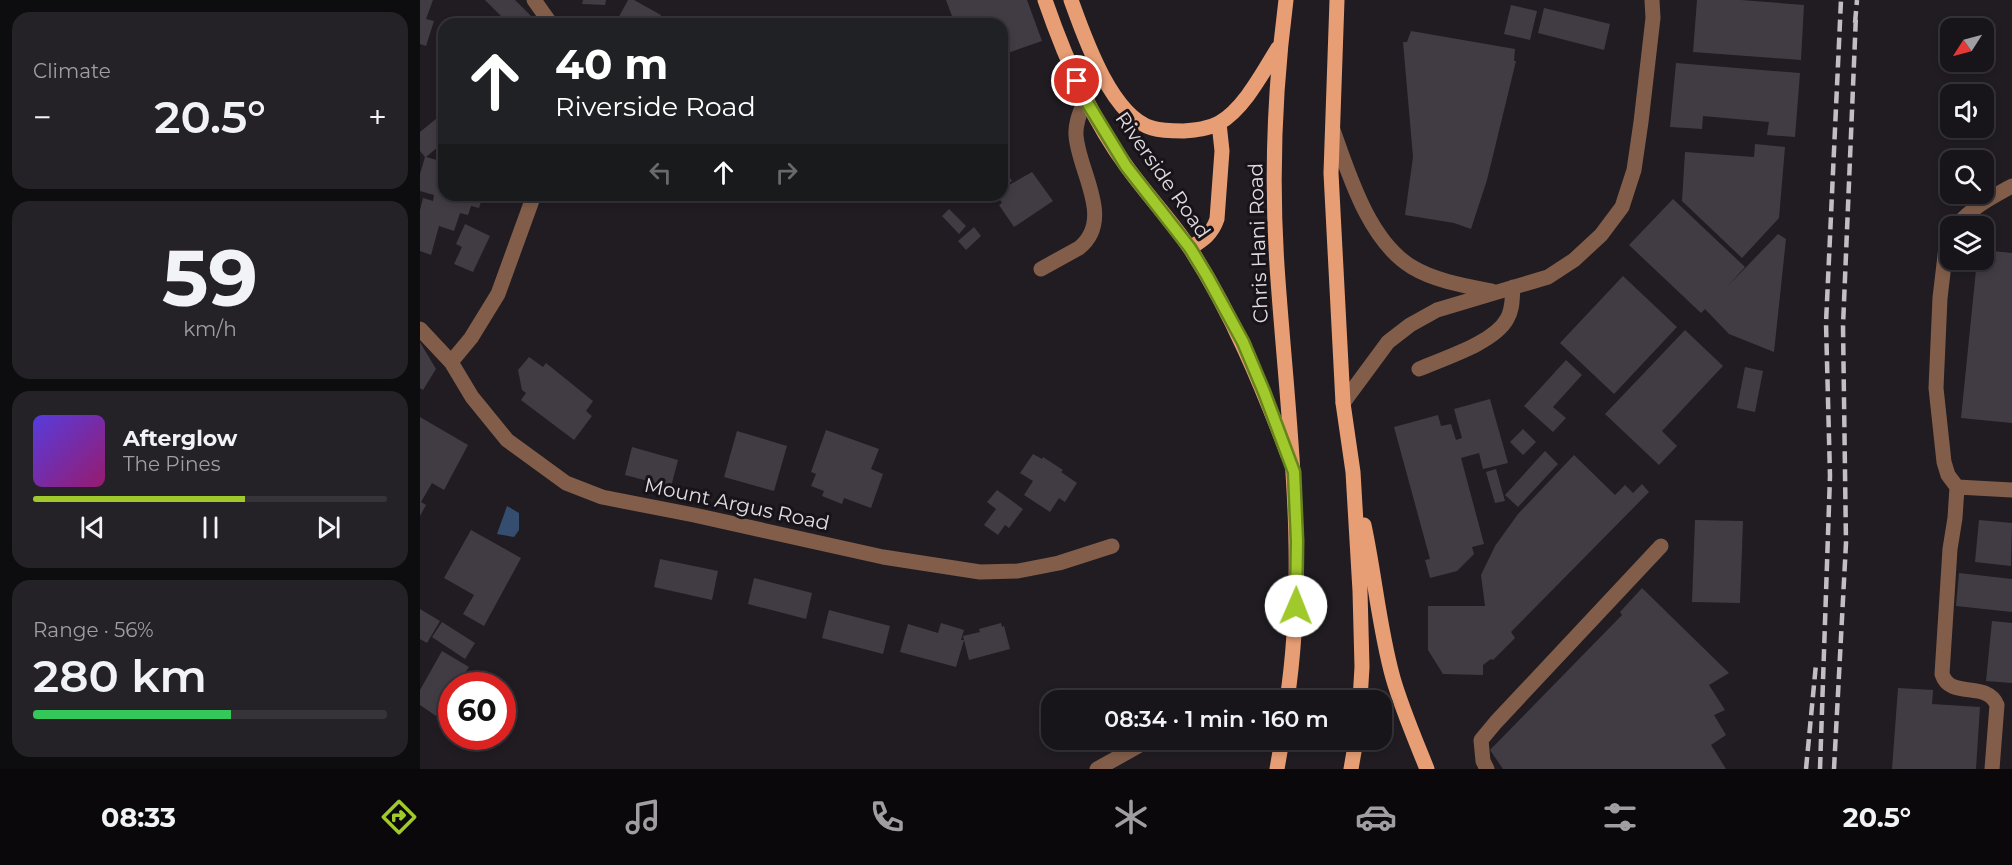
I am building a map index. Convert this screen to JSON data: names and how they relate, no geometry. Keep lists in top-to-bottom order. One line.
{"streets":{"main road":["Riverside Road","Chris Hani Road"],"street":["Mount Argus Road"]},"crossings":[["Riverside Road","Chris Hani Road"]],"north":"bottom left","page":{"tile":["Climate",["59","km/h"],["Range · 56%","280 km"]],"turn":["40 m","Riverside Road"],"heat":["−","20.5°","+"],"song":["Afterglow","The Pines"],"limit":"60","trip":"08:34 · 1 min · 160 m","tabs":["08:33","20.5°"]}}
